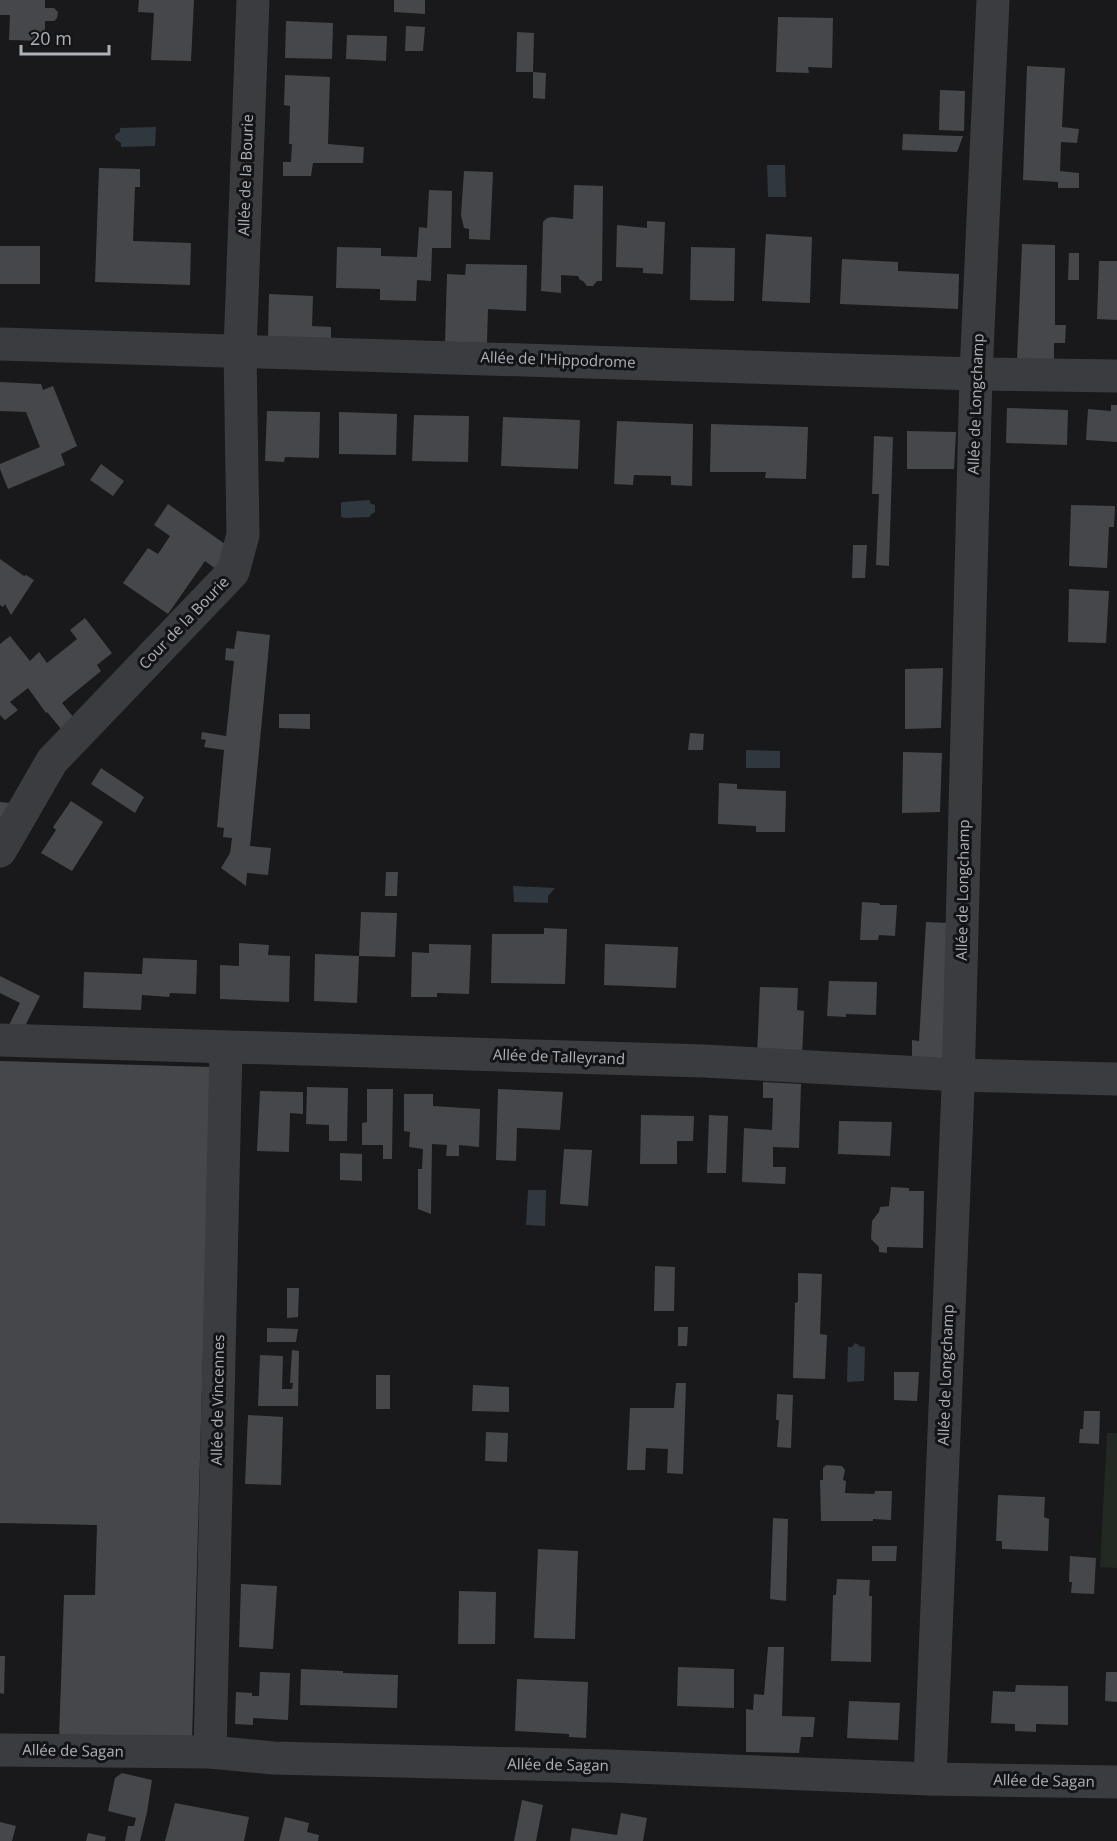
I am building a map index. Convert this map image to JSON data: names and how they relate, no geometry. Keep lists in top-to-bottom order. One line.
{"streets":{"street":["Allée de la Bourie","Allée de l'Hippodrome","Allée de Longchamp","Cour de la Bourie","Allée de Talleyrand","Allée de Vincennes","Allée de Sagan"]},"crossings":[["Allée de la Bourie","Allée de l'Hippodrome"],["Allée de la Bourie","Cour de la Bourie"],["Allée de l'Hippodrome","Allée de Longchamp"],["Allée de l'Hippodrome","Cour de la Bourie"],["Allée de Longchamp","Allée de Talleyrand"],["Allée de Longchamp","Allée de Sagan"],["Allée de Talleyrand","Allée de Vincennes"],["Allée de Vincennes","Allée de Sagan"]],"scale_bar":"20 m"}
